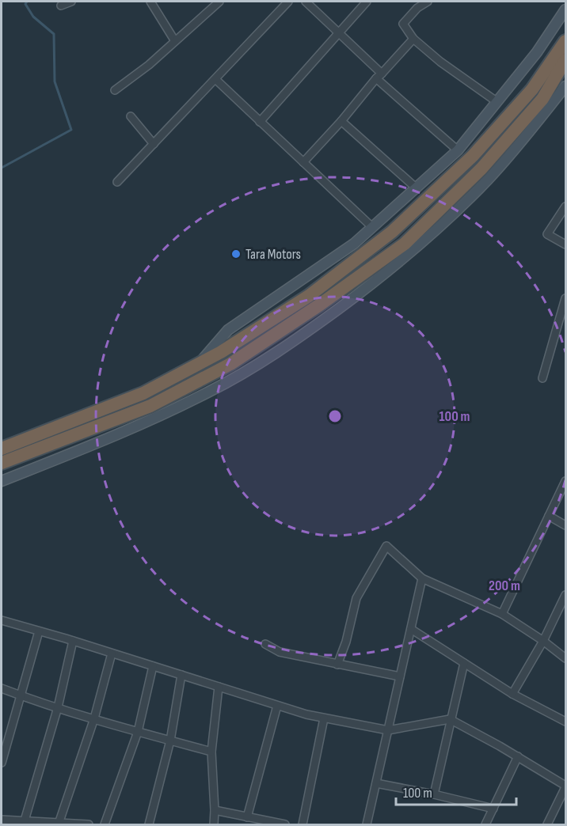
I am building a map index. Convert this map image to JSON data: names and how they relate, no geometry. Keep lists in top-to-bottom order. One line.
{"places":["Tara Motors"],"scale_bar":"100 m","rings":["100 m","200 m"]}
